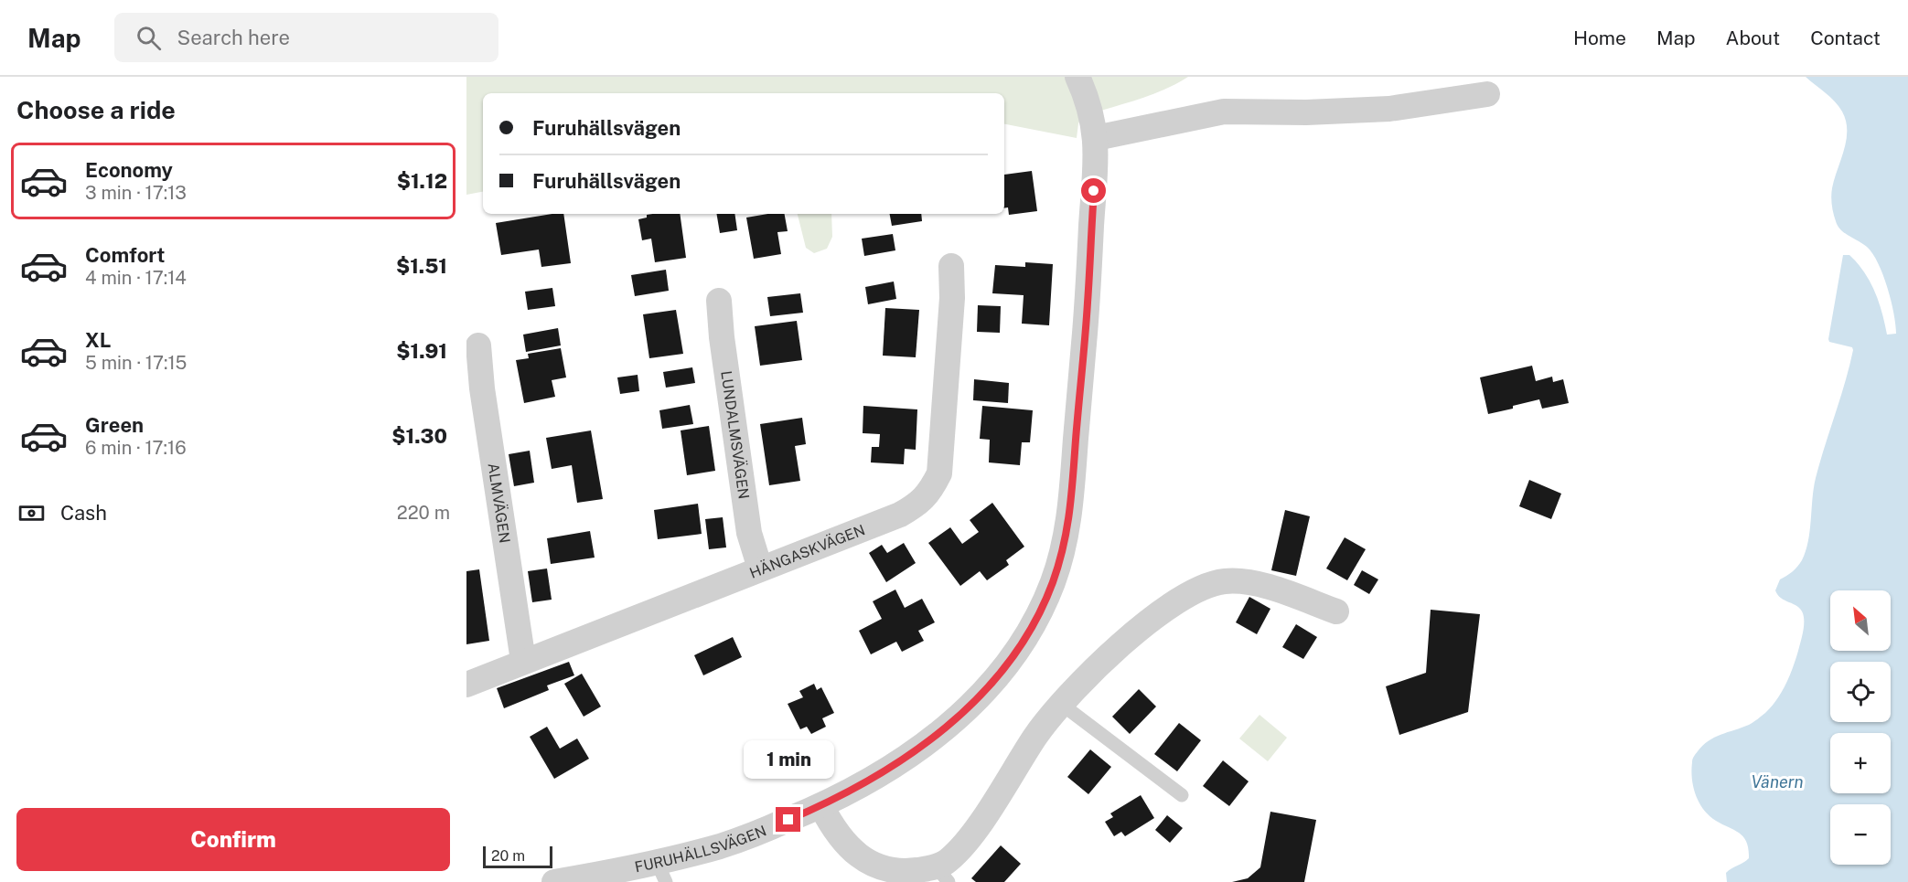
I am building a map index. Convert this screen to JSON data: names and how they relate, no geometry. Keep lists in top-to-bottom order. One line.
{"streets":{"street":["LUNDALMSVÄGEN","ALMVÄGEN","HÄNGASKVÄGEN","FURUHÄLLSVÄGEN"]},"crossings":[["LUNDALMSVÄGEN","HÄNGASKVÄGEN"],["ALMVÄGEN","HÄNGASKVÄGEN"]],"water":["Vänern"],"scale_bar":"20 m","north":"top left","page":{"header":"Map","search":"Search here","nav":["Home","Map","About","Contact"],"heading":"Choose a ride","banner":["Furuhällsvägen","Furuhällsvägen"],"list":[{"name":"Economy","note":"3 min · 17:13","value":"$1.12"},{"name":"Comfort","note":"4 min · 17:14","value":"$1.51"},{"name":"XL","note":"5 min · 17:15","value":"$1.91"},{"name":"Green","note":"6 min · 17:16","value":"$1.30"}],"pay":["Cash","220 m"],"map_buttons":["+","−"],"bubble":"1 min","buttons":"Confirm","scale":"20 m"}}
